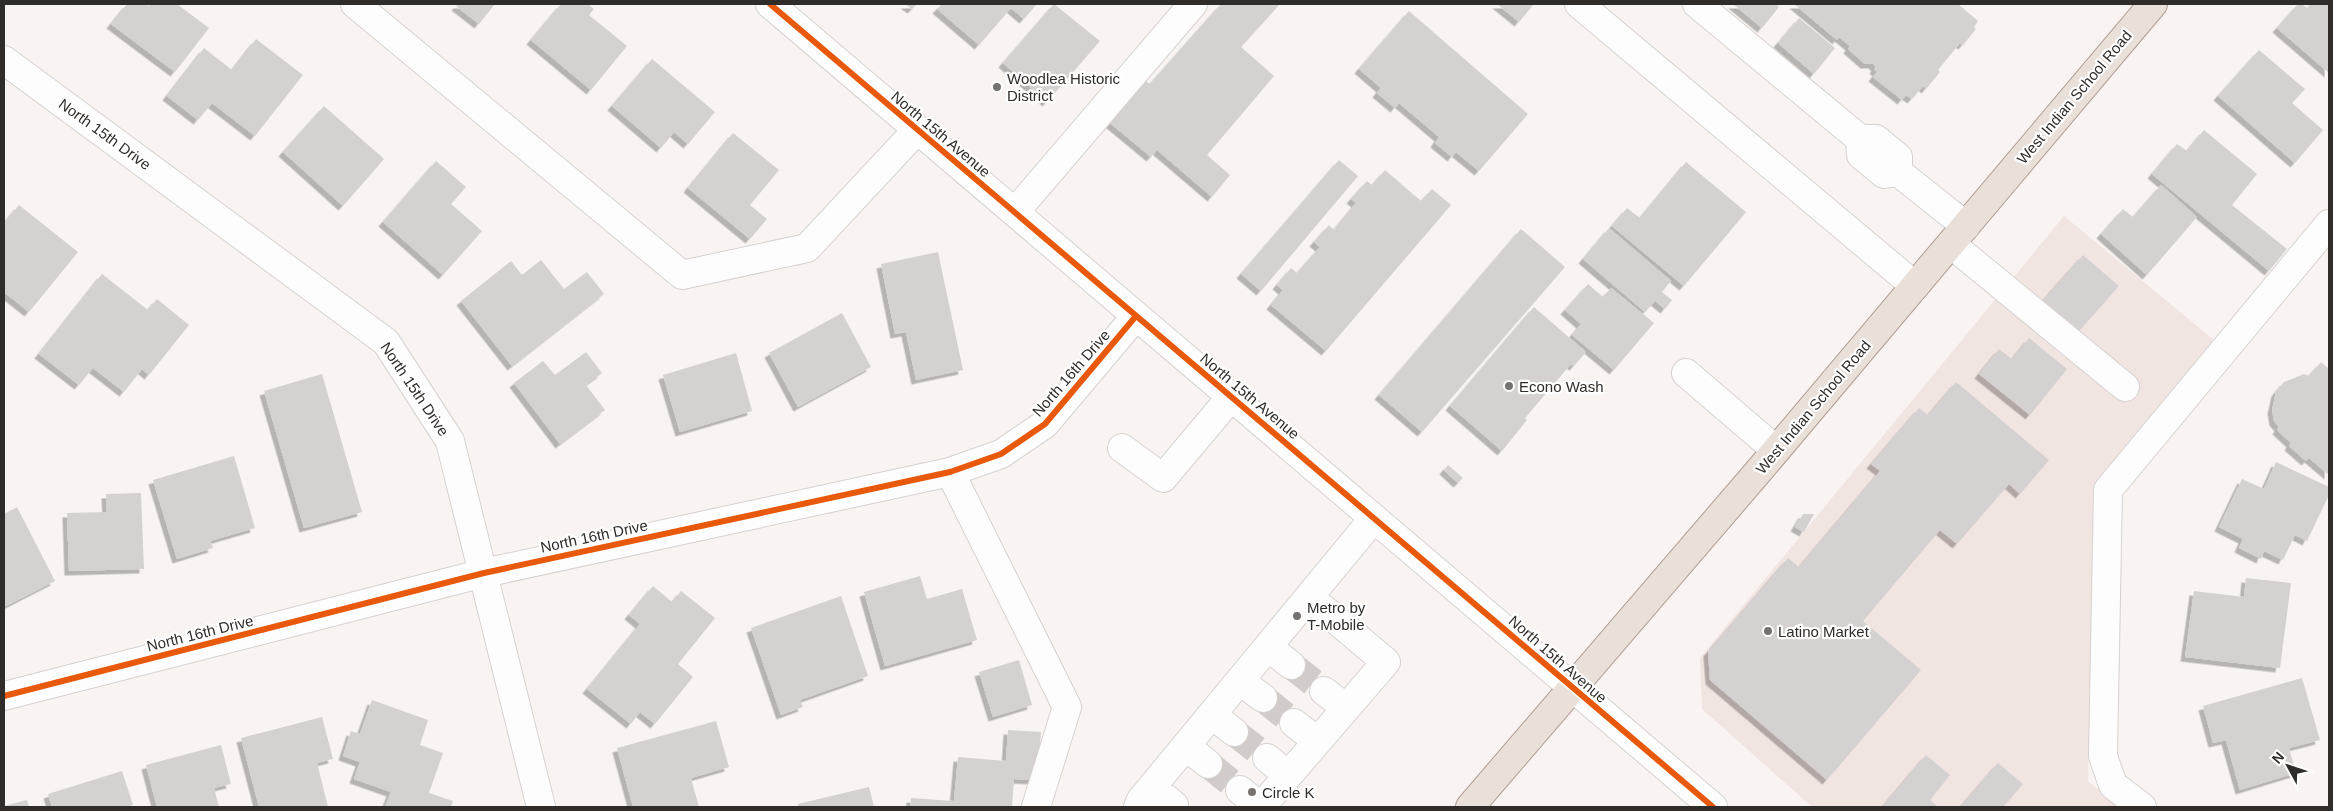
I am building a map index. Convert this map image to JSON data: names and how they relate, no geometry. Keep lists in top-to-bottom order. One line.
{"streets":{"main road":["West Indian School Road"],"street":["North 15th Drive","North 15th Avenue","North 16th Drive"]},"crossings":[["West Indian School Road","North 15th Avenue"],["North 15th Drive","North 16th Drive"],["North 15th Avenue","North 16th Drive"]],"places":["Woodlea Historic District","Econo Wash","Metro by T-Mobile","Latino Market","Circle K"],"north":"top left"}
